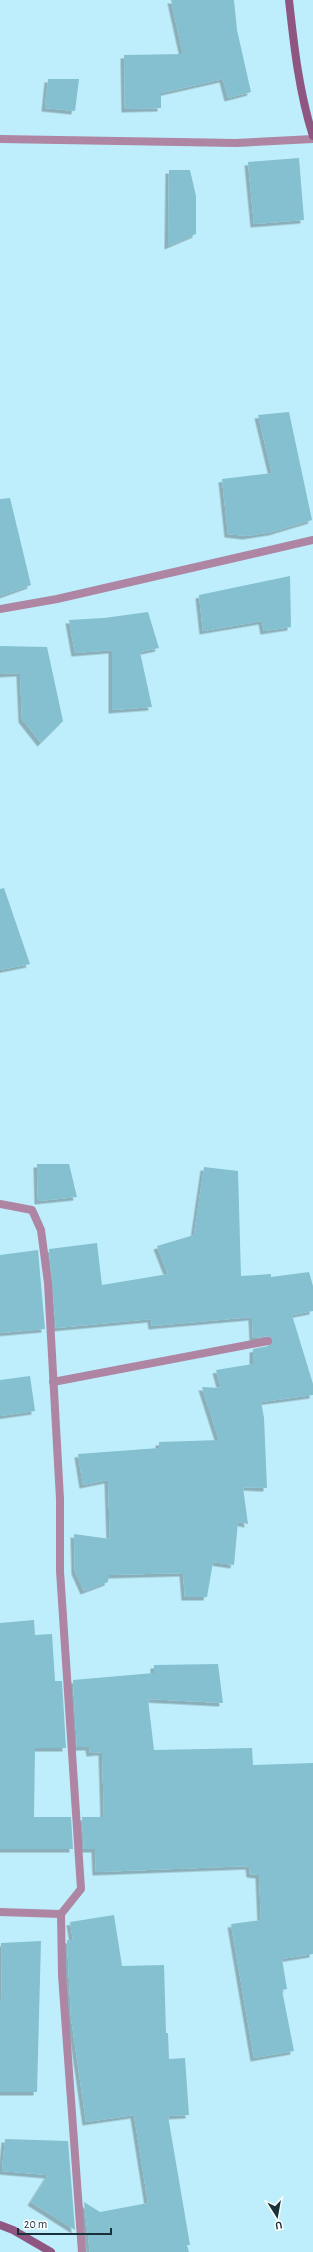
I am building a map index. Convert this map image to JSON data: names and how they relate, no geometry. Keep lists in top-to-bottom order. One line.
{"scale_bar":"20 m","north":"bottom"}
